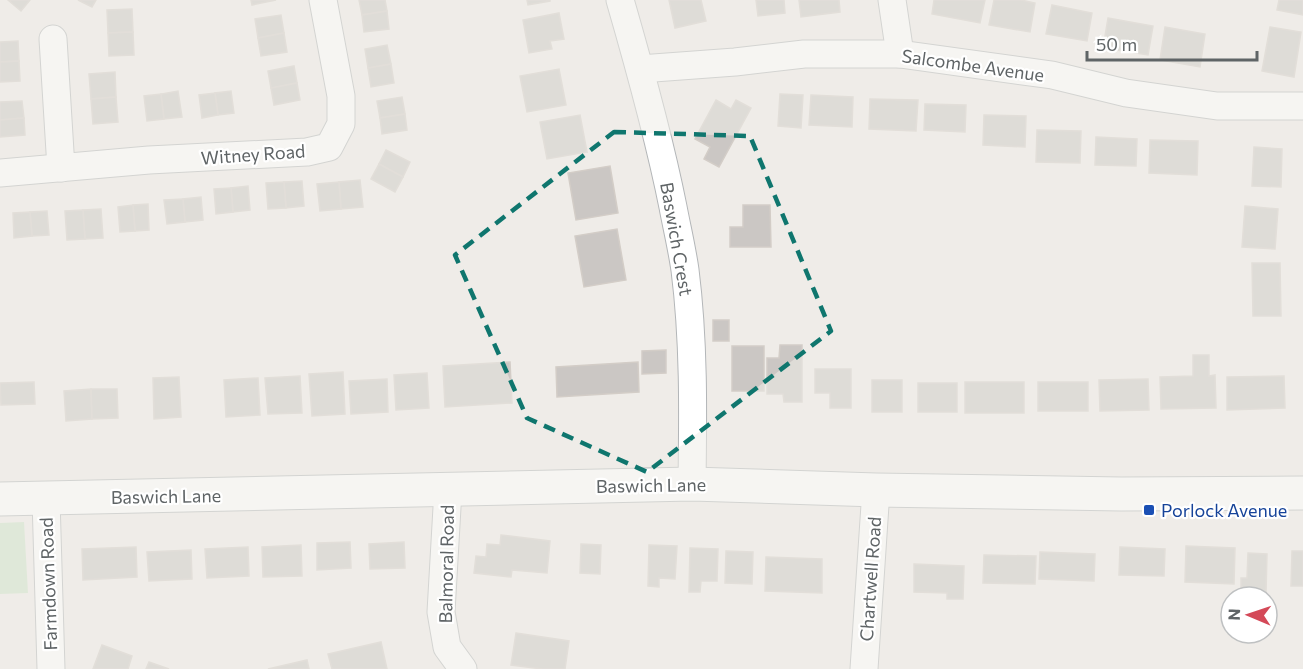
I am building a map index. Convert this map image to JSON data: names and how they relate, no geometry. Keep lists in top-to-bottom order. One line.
{"streets":{"street":["Salcombe Avenue","Witney Road","Baswich Crest","Baswich Lane","Balmoral Road","Chartwell Road","Farmdown Road"]},"crossings":[["Salcombe Avenue","Baswich Crest"],["Baswich Crest","Baswich Lane"],["Baswich Lane","Balmoral Road"],["Baswich Lane","Chartwell Road"],["Baswich Lane","Farmdown Road"]],"places":{"transit":["Porlock Avenue"]},"scale_bar":"50 m","north":"left"}
